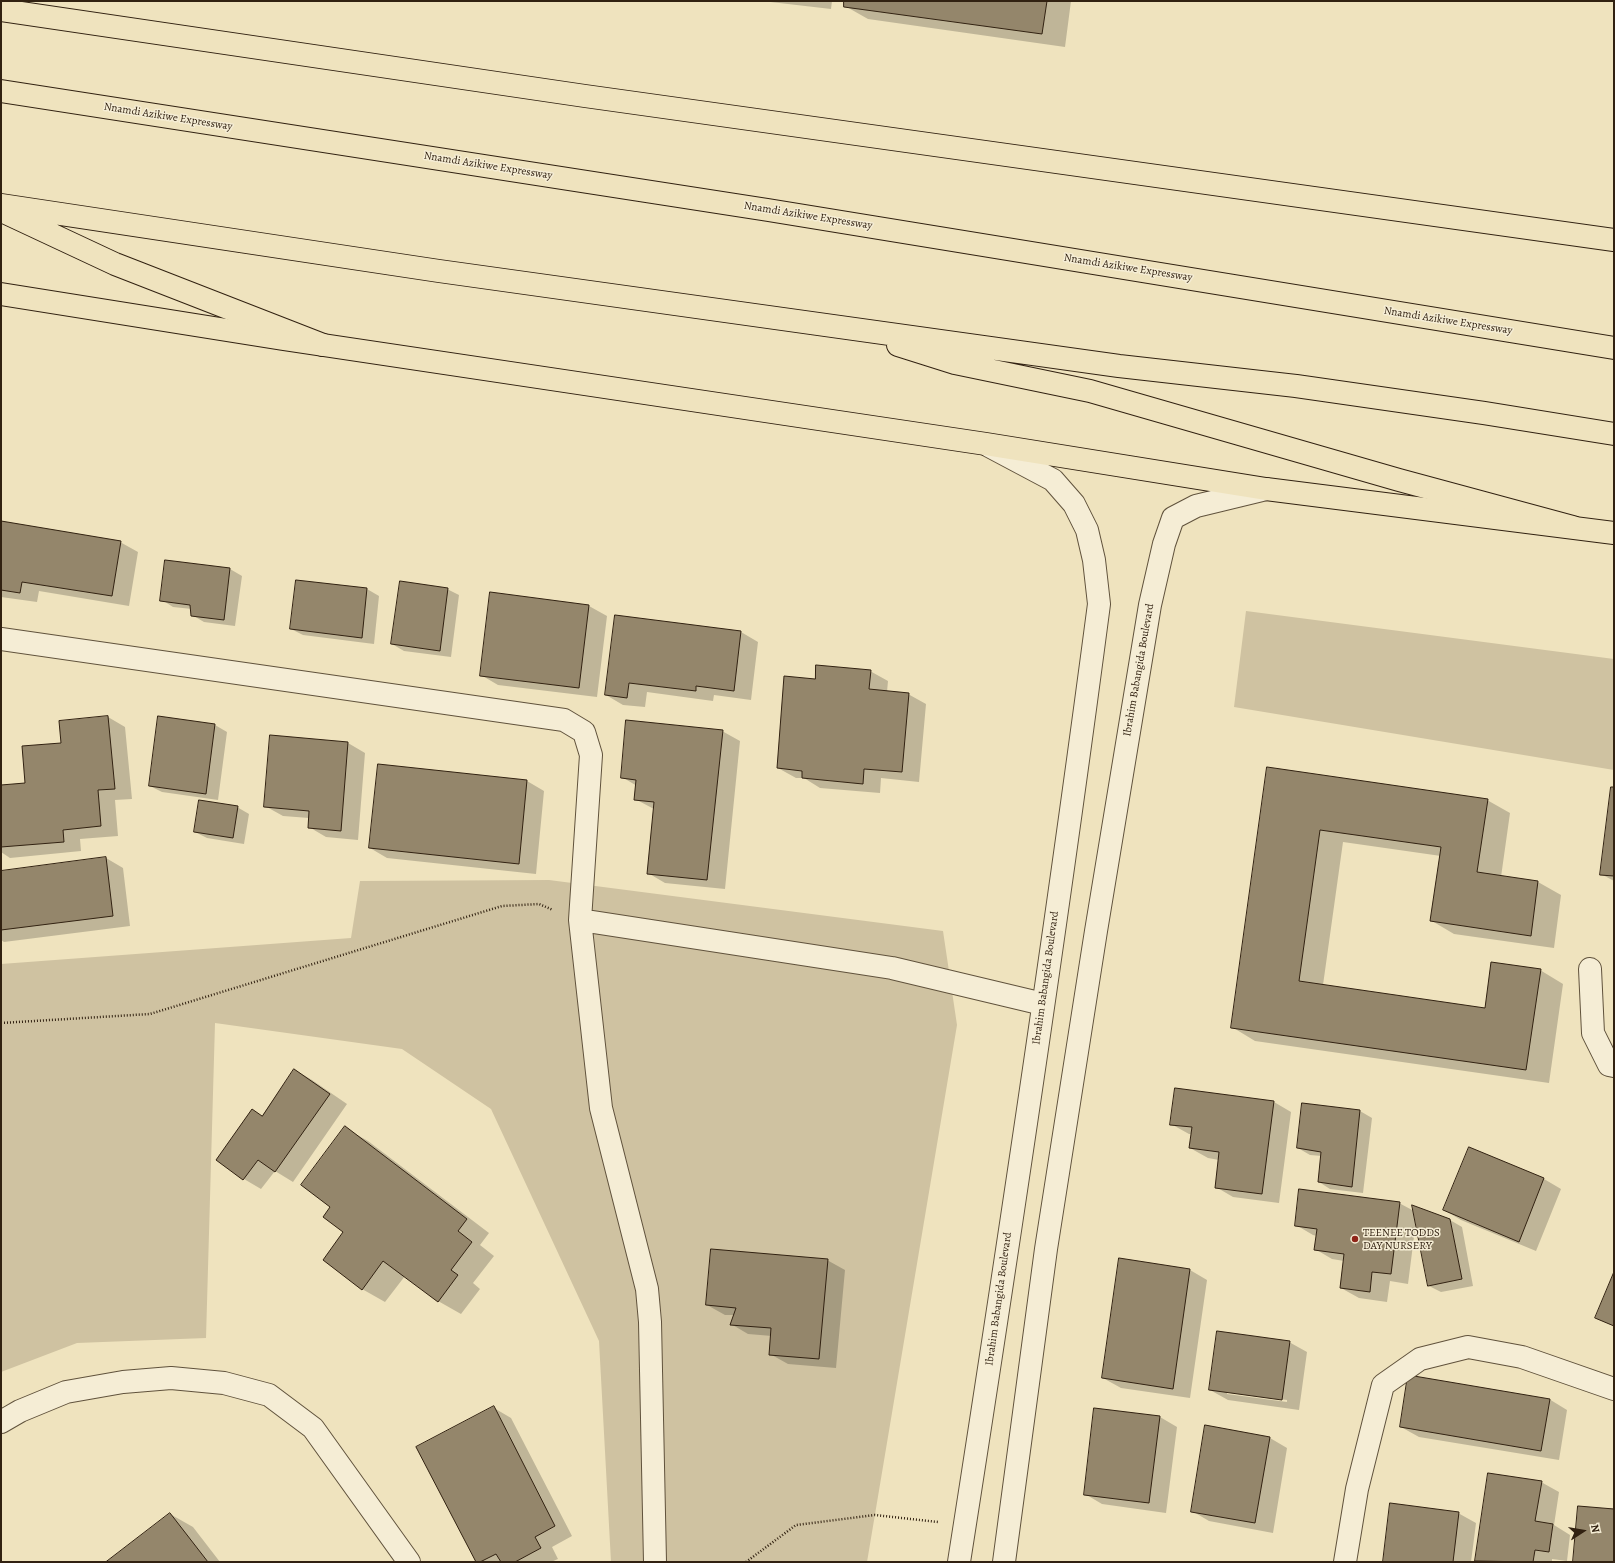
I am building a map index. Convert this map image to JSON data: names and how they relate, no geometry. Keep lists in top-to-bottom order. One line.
{"streets":{"highway":["Nnamdi Azikiwe Expressway"],"street":["Ibrahim Babangida Boulevard"]},"places":["TEENEE TODDS DAY NURSERY"],"north":"right"}
